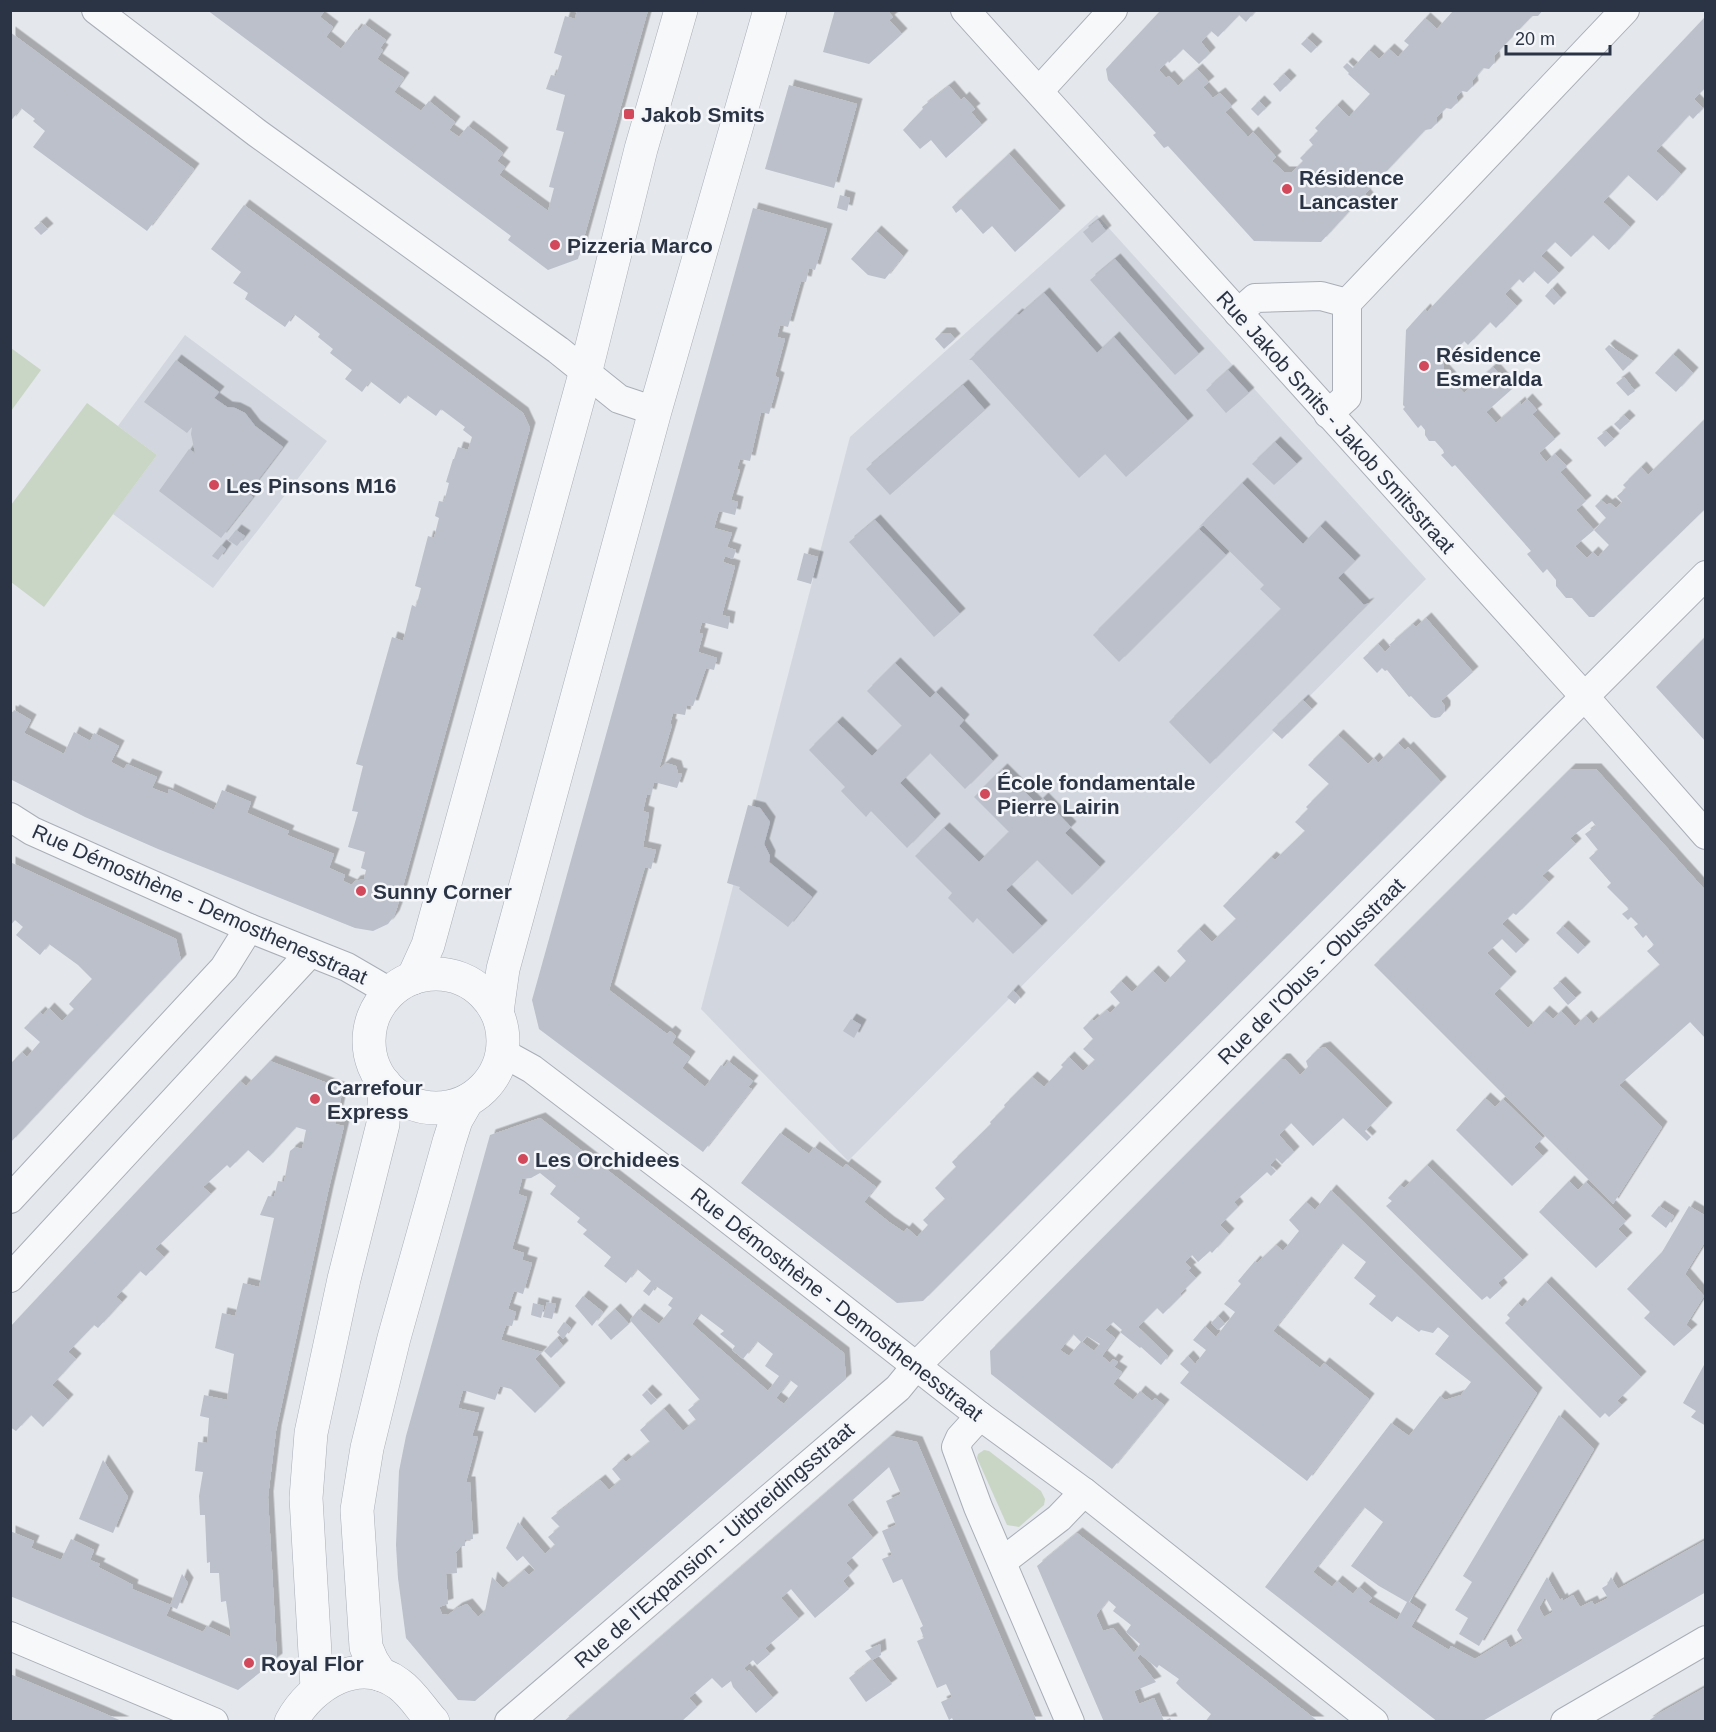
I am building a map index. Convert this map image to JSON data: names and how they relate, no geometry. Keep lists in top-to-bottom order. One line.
{"streets":{"street":["Rue Jakob Smits - Jakob Smitsstraat","Rue Démosthène - Demosthenesstraat","Rue de l'Obus - Obusstraat","Rue de l'Expansion - Uitbreidingsstraat"]},"crossings":[["Rue Jakob Smits - Jakob Smitsstraat","Rue de l'Obus - Obusstraat"],["Rue Démosthène - Demosthenesstraat","Rue de l'Obus - Obusstraat"],["Rue Démosthène - Demosthenesstraat","Rue de l'Expansion - Uitbreidingsstraat"],["Rue de l'Obus - Obusstraat","Rue de l'Expansion - Uitbreidingsstraat"]],"places":{"transit":["Jakob Smits"],"other":["Résidence Lancaster","Pizzeria Marco","Résidence Esmeralda","Les Pinsons M16","École fondamentale Pierre Lairin","Sunny Corner","Carrefour Express","Les Orchidees","Royal Flor"]},"scale_bar":"20 m"}
